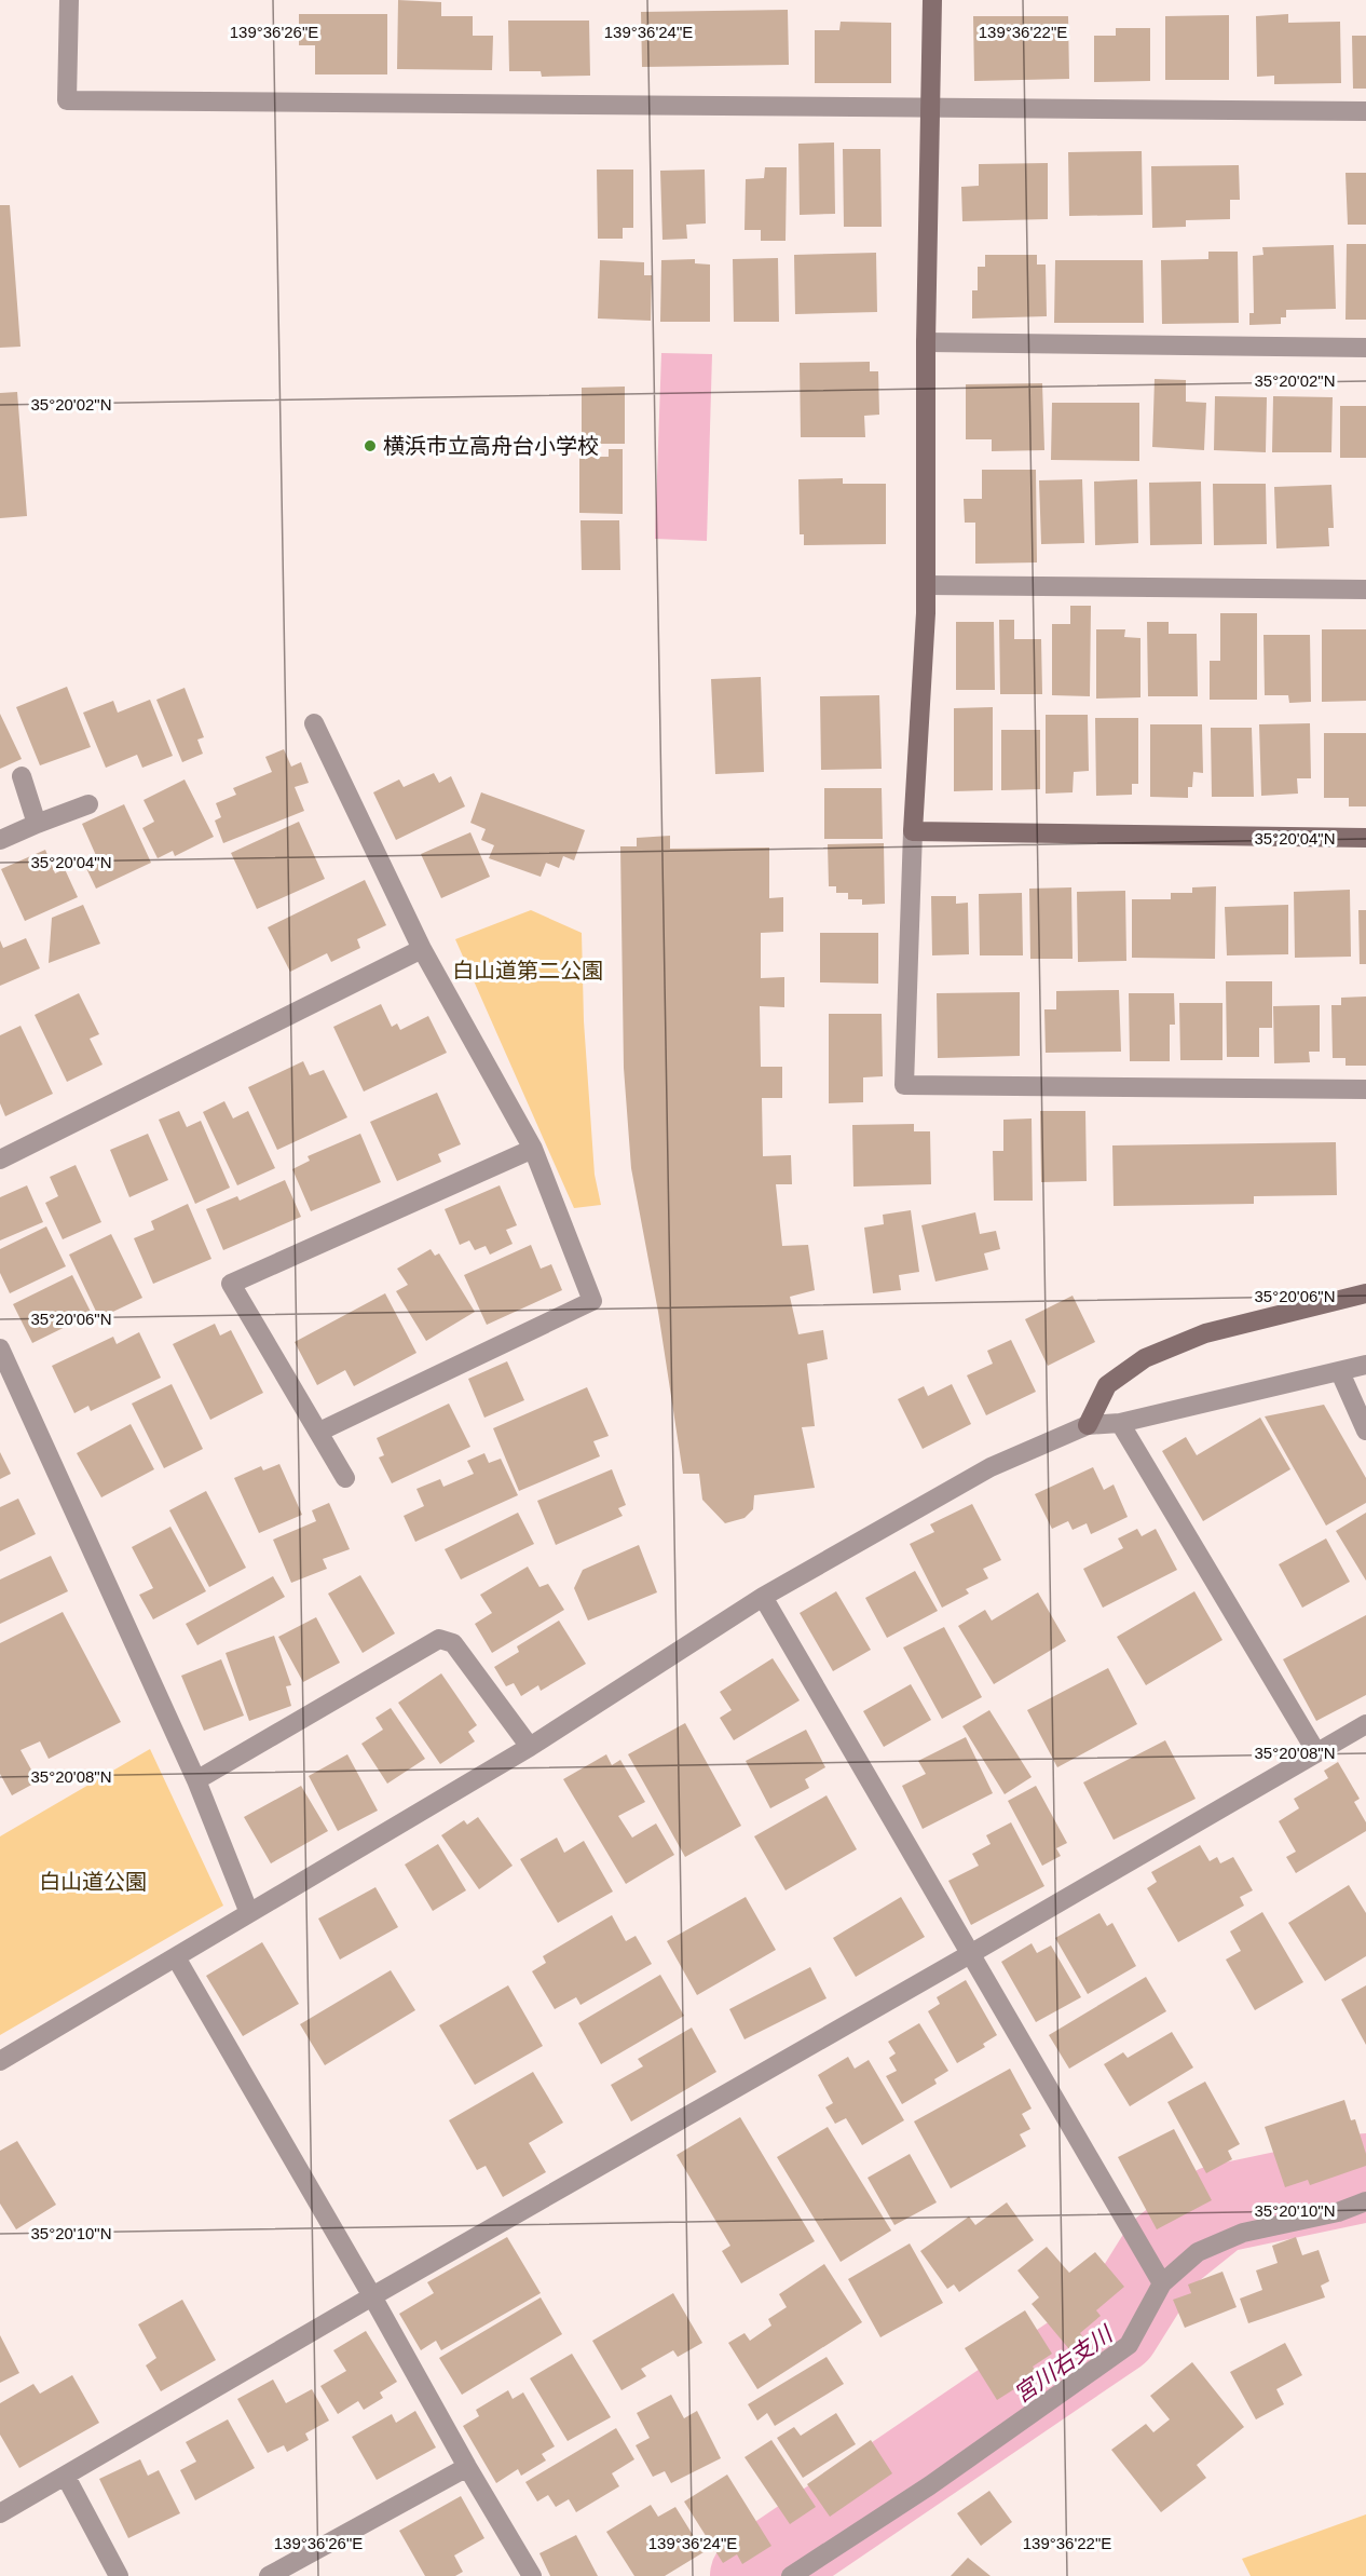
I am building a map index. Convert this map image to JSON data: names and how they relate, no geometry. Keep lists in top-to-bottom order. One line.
{"water":["宮川右支川"],"parks":["白山道第二公園","白山道公園"],"places":["横浜市立高舟台小学校"],"coordinates":["139°36'26\"E","139°36'24\"E","139°36'22\"E","35°20'02\"N","35°20'04\"N","35°20'06\"N","35°20'08\"N","35°20'10\"N"]}
